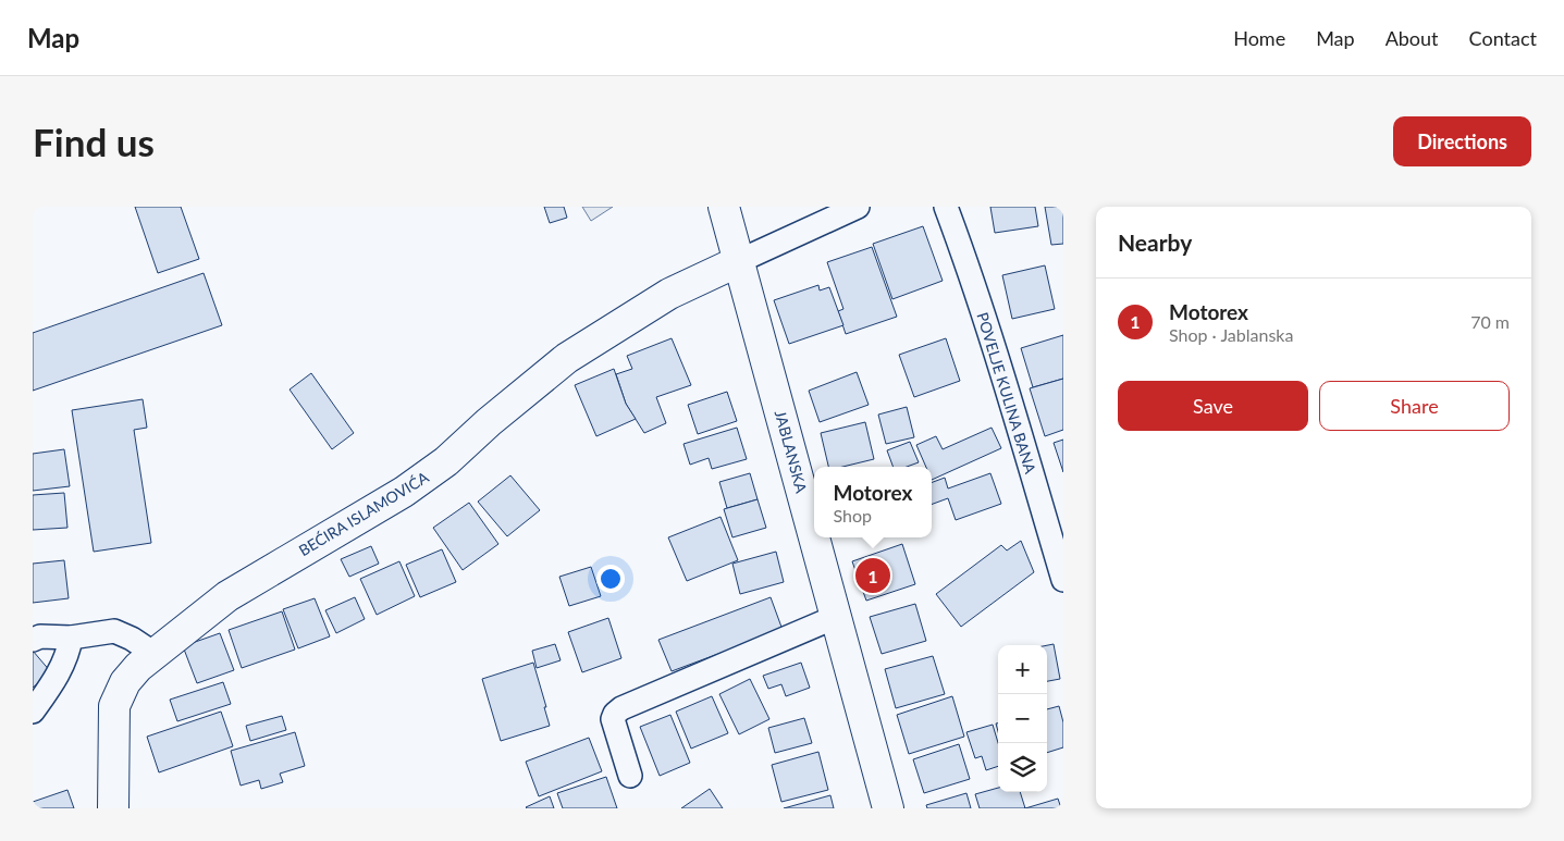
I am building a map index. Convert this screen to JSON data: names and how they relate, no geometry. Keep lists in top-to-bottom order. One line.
{"streets":{"street":["POVELJE KULINA BANA","JABLANSKA","BEĆIRA ISLAMOVIĆA"]},"crossings":[["JABLANSKA","BEĆIRA ISLAMOVIĆA"]],"page":{"header":"Map","nav":["Home","Map","About","Contact"],"buttons":["Directions",["Save","Share"]],"title":"Find us","heading":"Nearby","list":[{"mark":"1","name":"Motorex","note":"Shop · Jablanska","value":"70 m"}],"popup":["Motorex","Shop"],"pins":"1","map_buttons":["+","−"]}}
